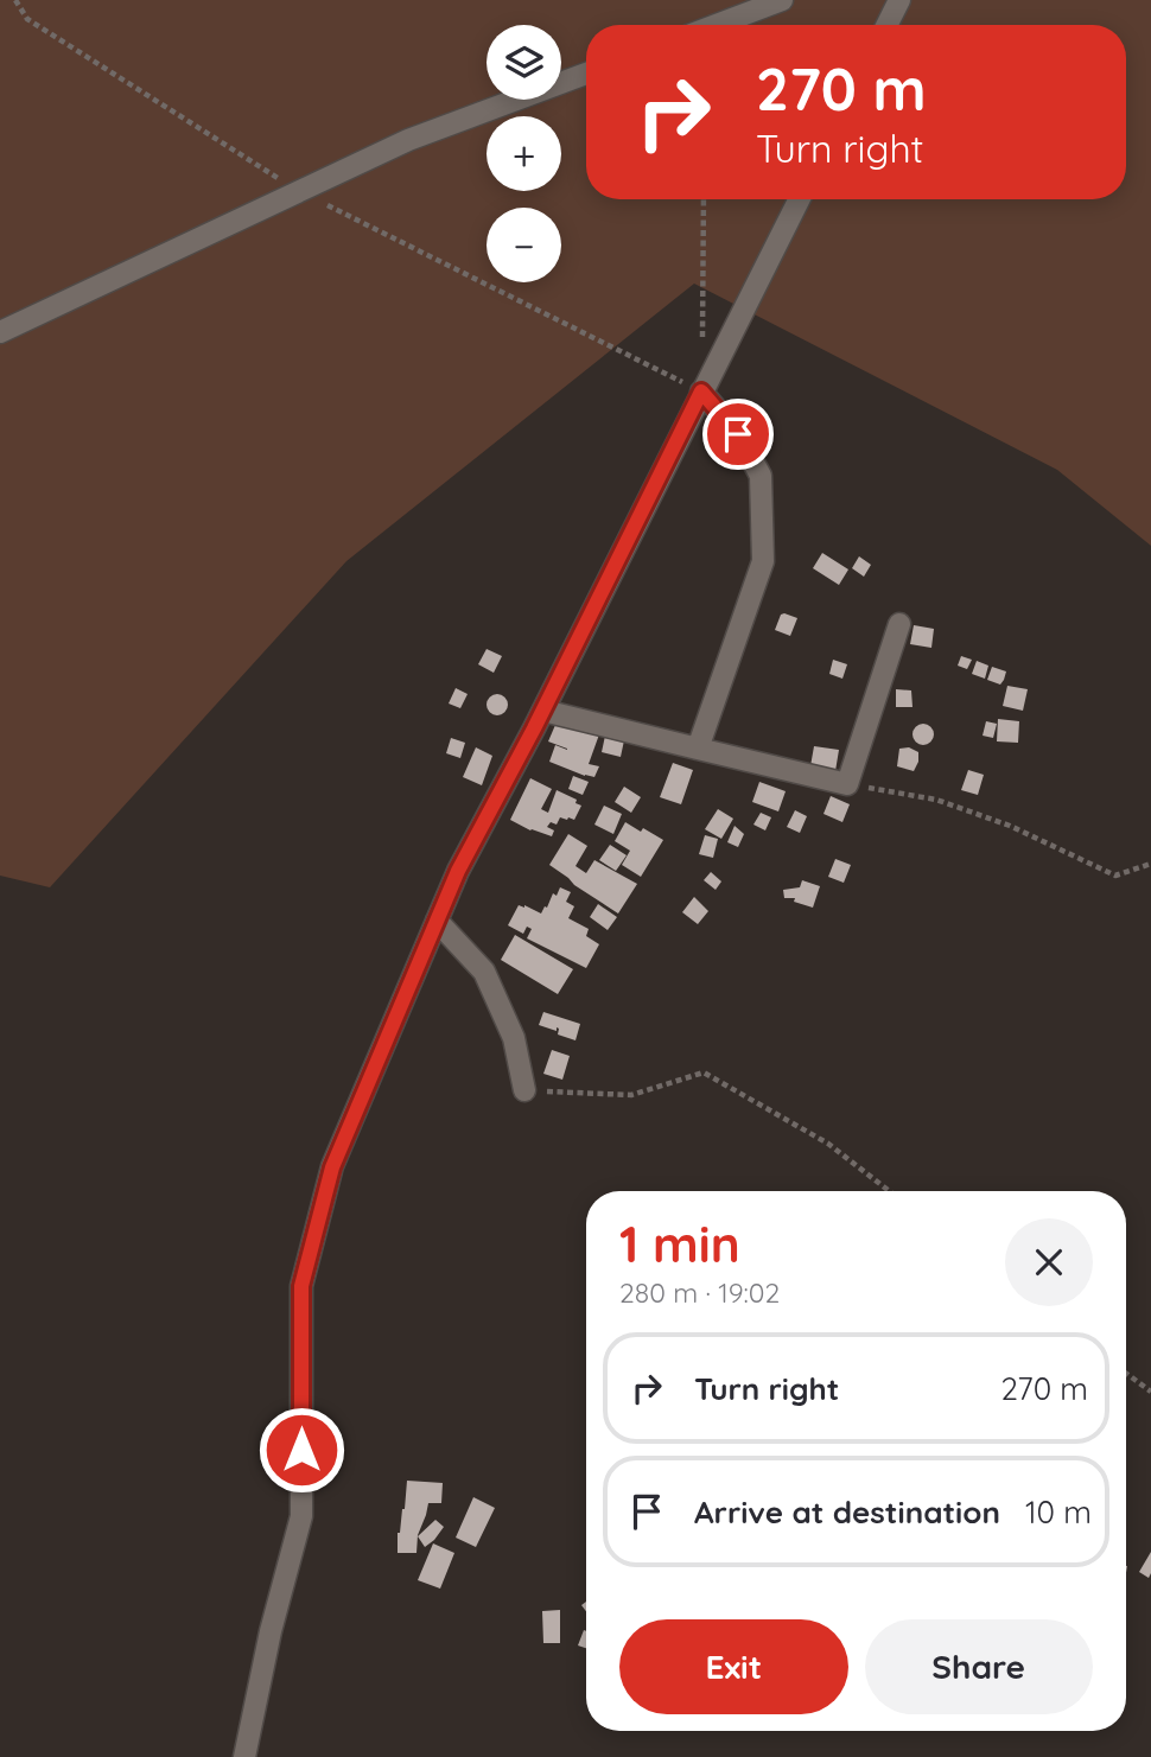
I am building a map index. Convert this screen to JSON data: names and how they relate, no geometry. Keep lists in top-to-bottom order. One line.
{"page":{"map_buttons":["+","−"],"turn":["270 m","Turn right"],"heading":["1 min","280 m · 19:02"],"list":[{"name":"Turn right","value":"270 m"},{"name":"Arrive at destination","value":"10 m"}],"buttons":["Exit","Share"]}}
